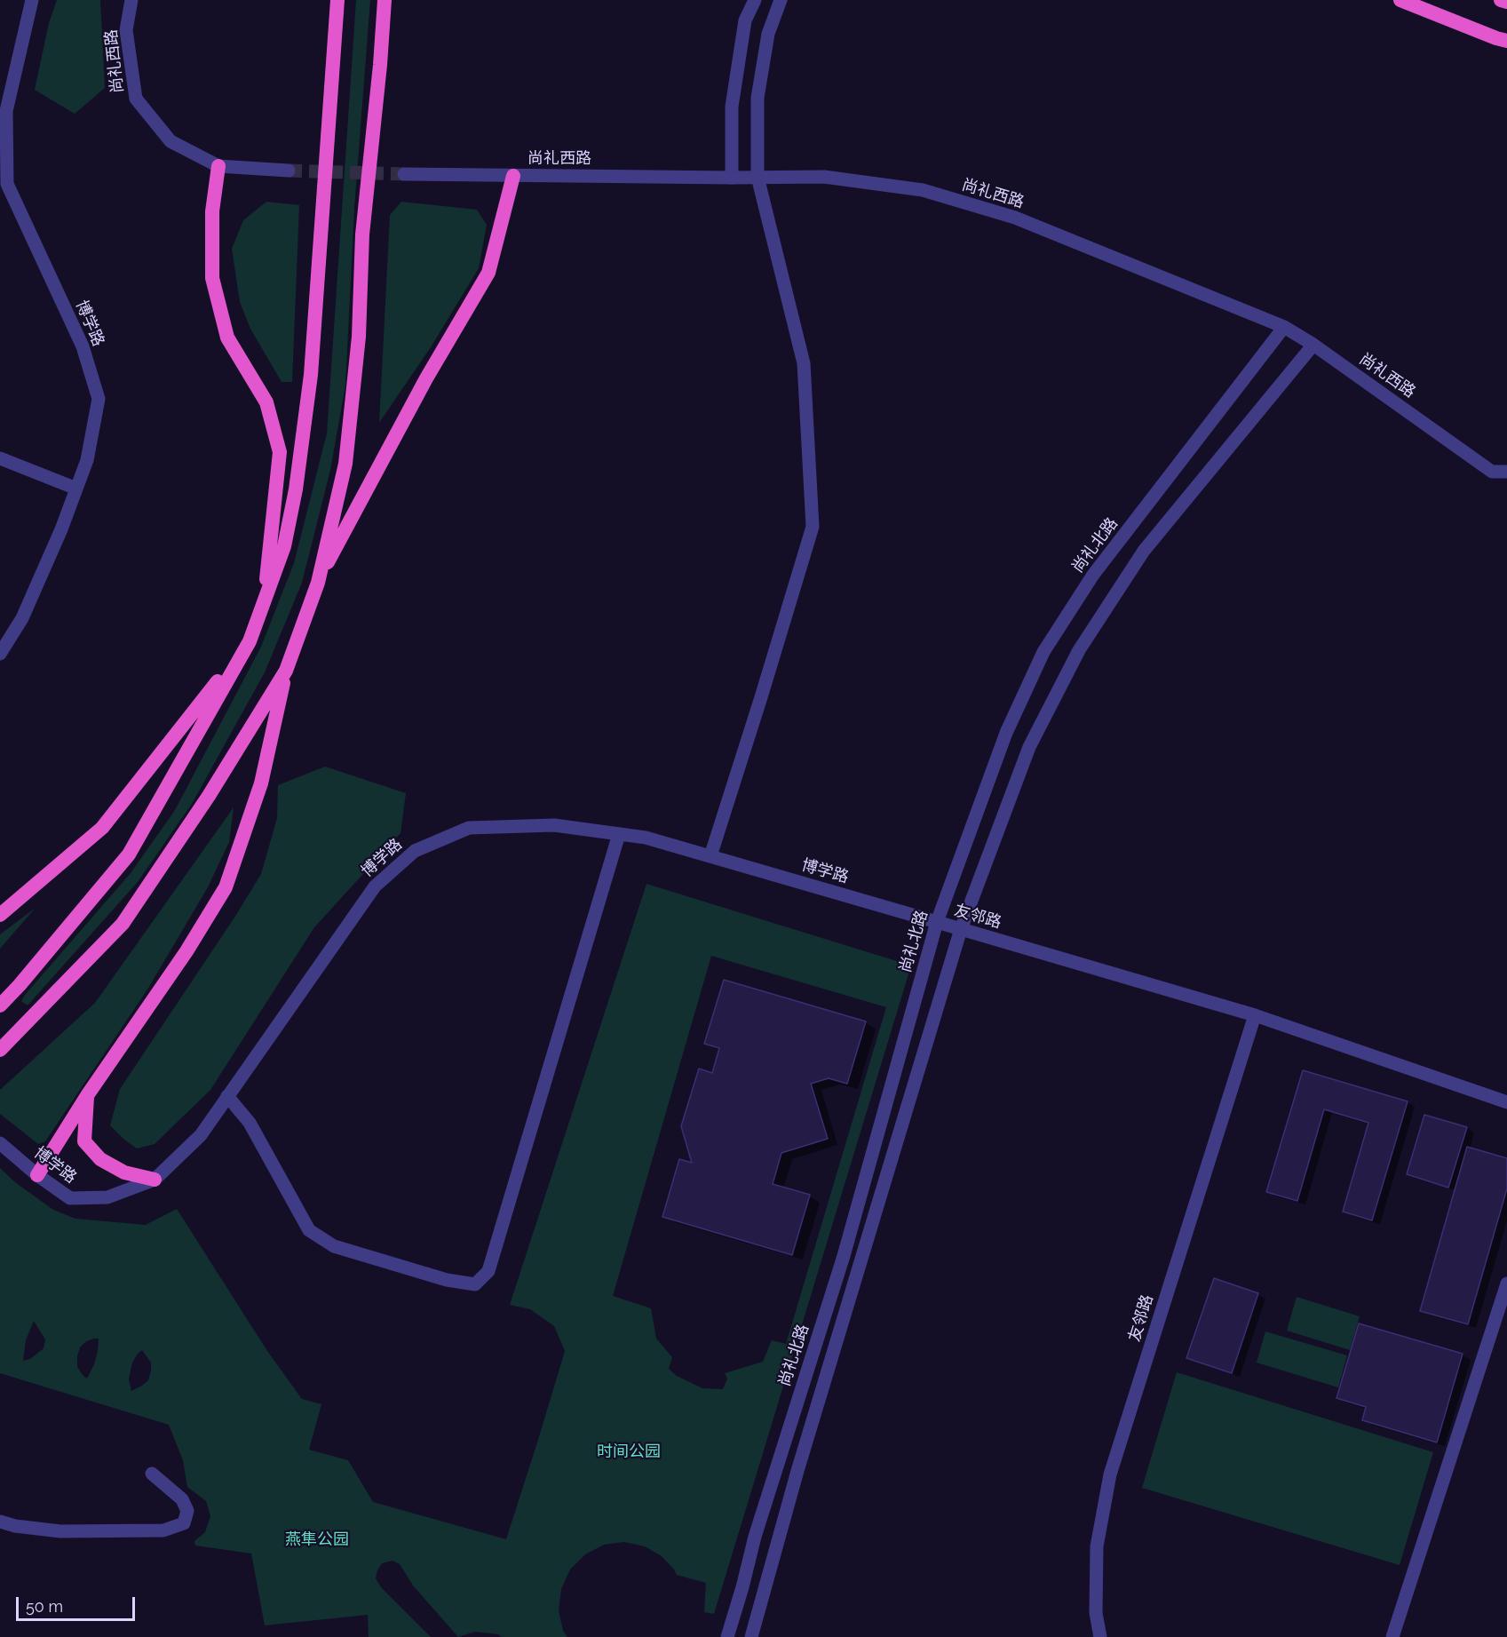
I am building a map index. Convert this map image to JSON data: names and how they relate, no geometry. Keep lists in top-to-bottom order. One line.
{"streets":{"street":["尚礼西路","博学路","尚礼北路","友邻路"]},"crossings":[["尚礼西路","尚礼北路"],["博学路","尚礼北路"],["博学路","友邻路"],["尚礼北路","友邻路"]],"parks":["时间公园","燕隼公园"],"scale_bar":"50 m"}
